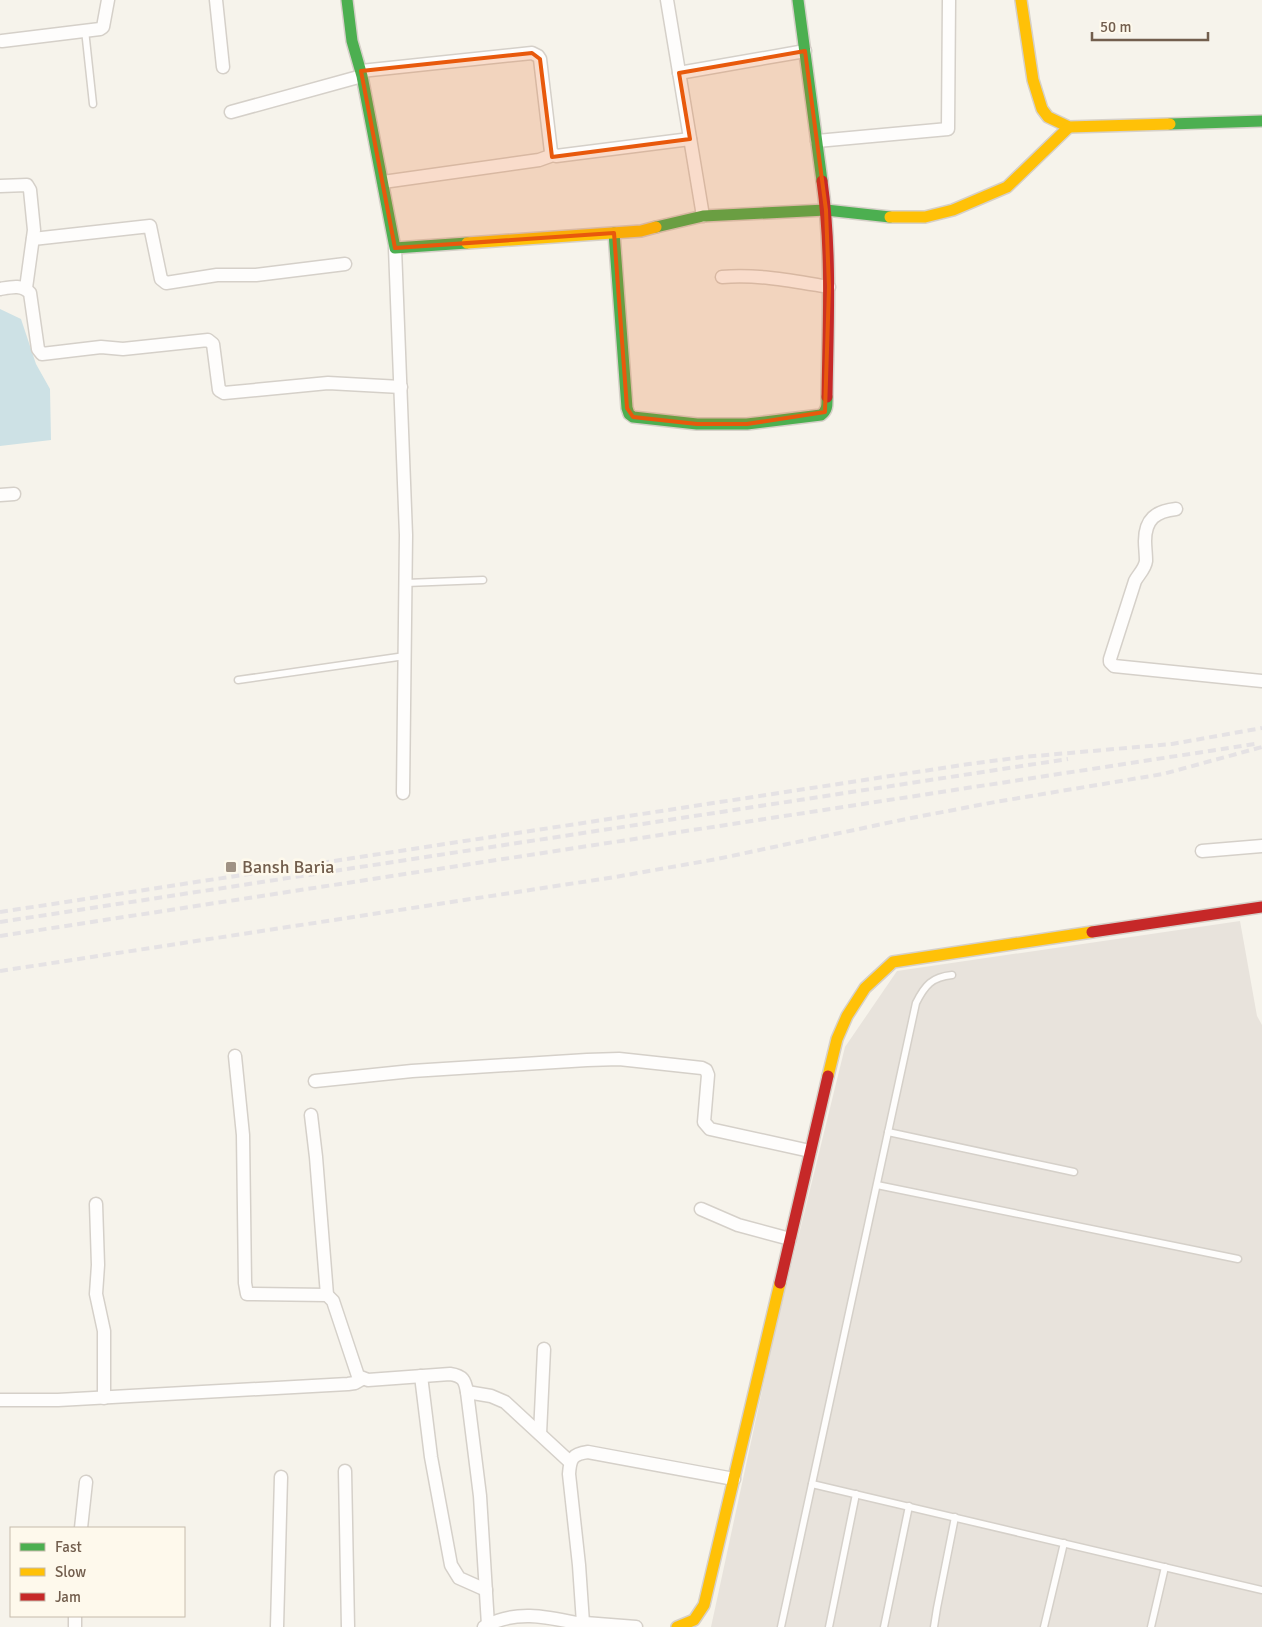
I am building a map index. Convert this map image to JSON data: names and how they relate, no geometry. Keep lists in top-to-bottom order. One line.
{"places":{"transit":["Bansh Baria"]},"legend":["Fast","Slow","Jam"],"scale_bar":"50 m"}
